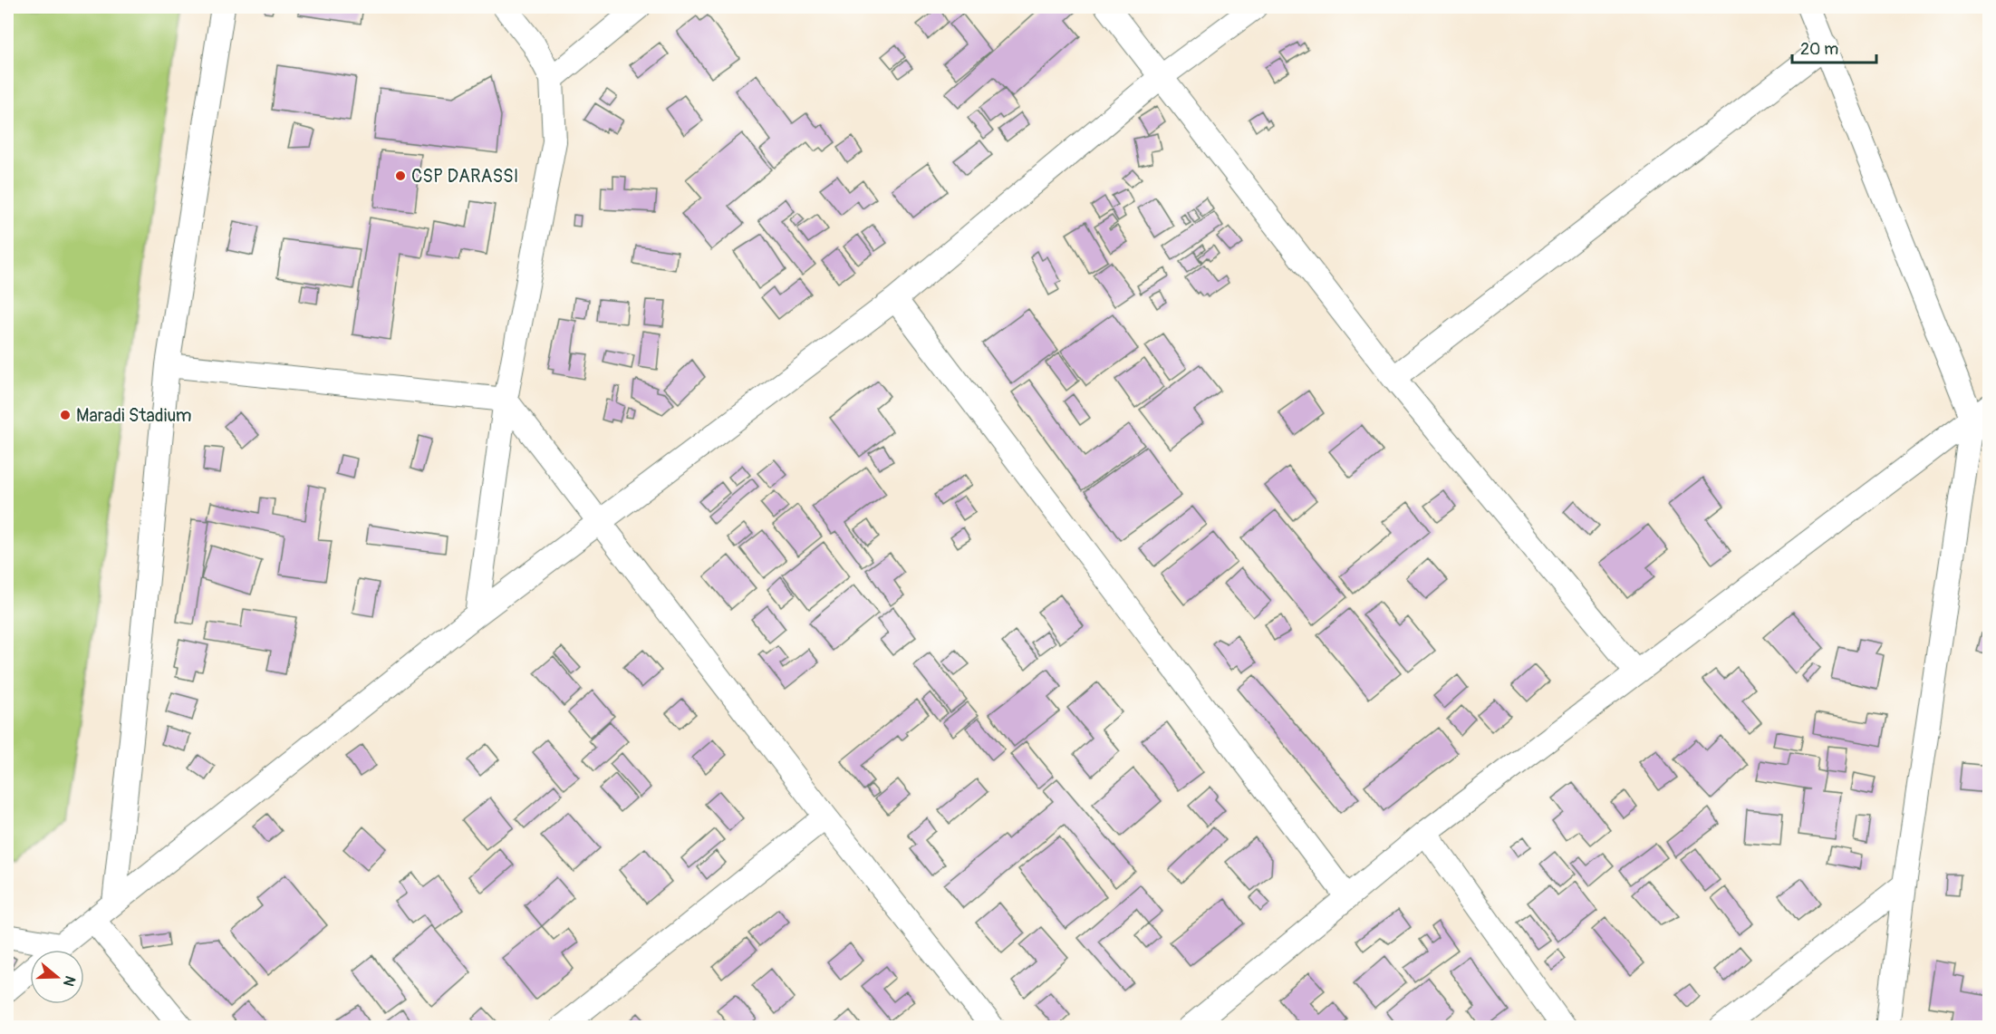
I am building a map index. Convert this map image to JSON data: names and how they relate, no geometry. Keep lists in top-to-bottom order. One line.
{"places":["CSP DARASSI","Maradi Stadium"],"scale_bar":"20 m","north":"right"}
